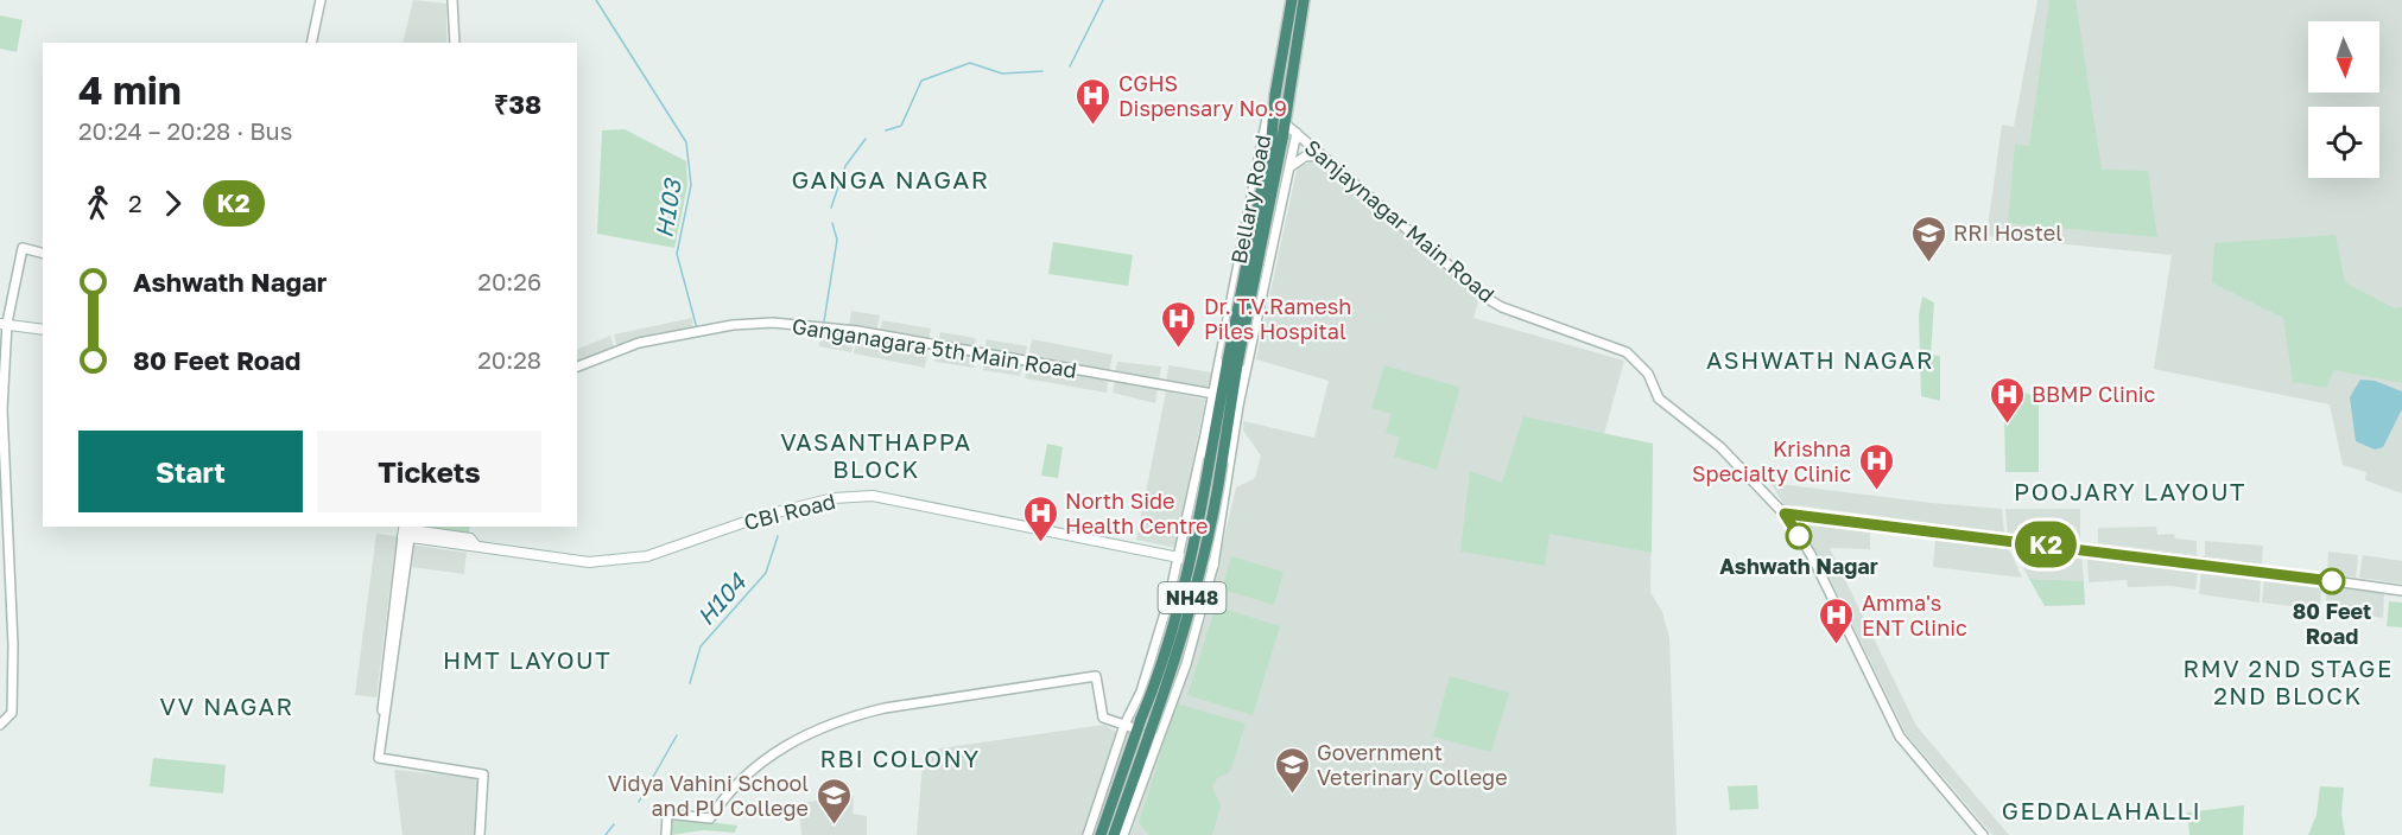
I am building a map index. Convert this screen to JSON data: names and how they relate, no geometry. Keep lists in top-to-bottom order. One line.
{"streets":{"highway":["Bellary Road","NH48"],"main road":["CBI Road"],"street":["Sanjaynagar Main Road","Ganganagara 5th Main Road"]},"crossings":[["Bellary Road","Sanjaynagar Main Road"],["Bellary Road","Ganganagara 5th Main Road"],["Bellary Road","NH48"],["Ganganagara 5th Main Road","NH48"]],"districts":["GANGA NAGAR","ASHWATH NAGAR","VASANTHAPPA BLOCK","POOJARY LAYOUT","HMT LAYOUT","RMV 2ND STAGE 2ND BLOCK","VV NAGAR","RBI COLONY","GEDDALAHALLI"],"water":["H103","H104"],"places":{"hospital":["CGHS Dispensary No.9","Dr. T.V.Ramesh Piles Hospital","BBMP Clinic","Krishna Specialty Clinic","North Side Health Centre","Amma's ENT Clinic"],"school or university":["RRI Hostel","Government Veterinary College","Vidya Vahini School and PU College"],"other":["Ashwath Nagar","80 Feet Road"]},"lines":["bus line K2"],"north":"bottom","page":{"on_map":"K2","heading":["4 min","20:24 – 20:28 · Bus","₹38"],"legs":["2","K2"],"list":[{"name":"Ashwath Nagar","value":"20:26"},{"name":"80 Feet Road","value":"20:28"}],"buttons":["Start","Tickets"]}}
